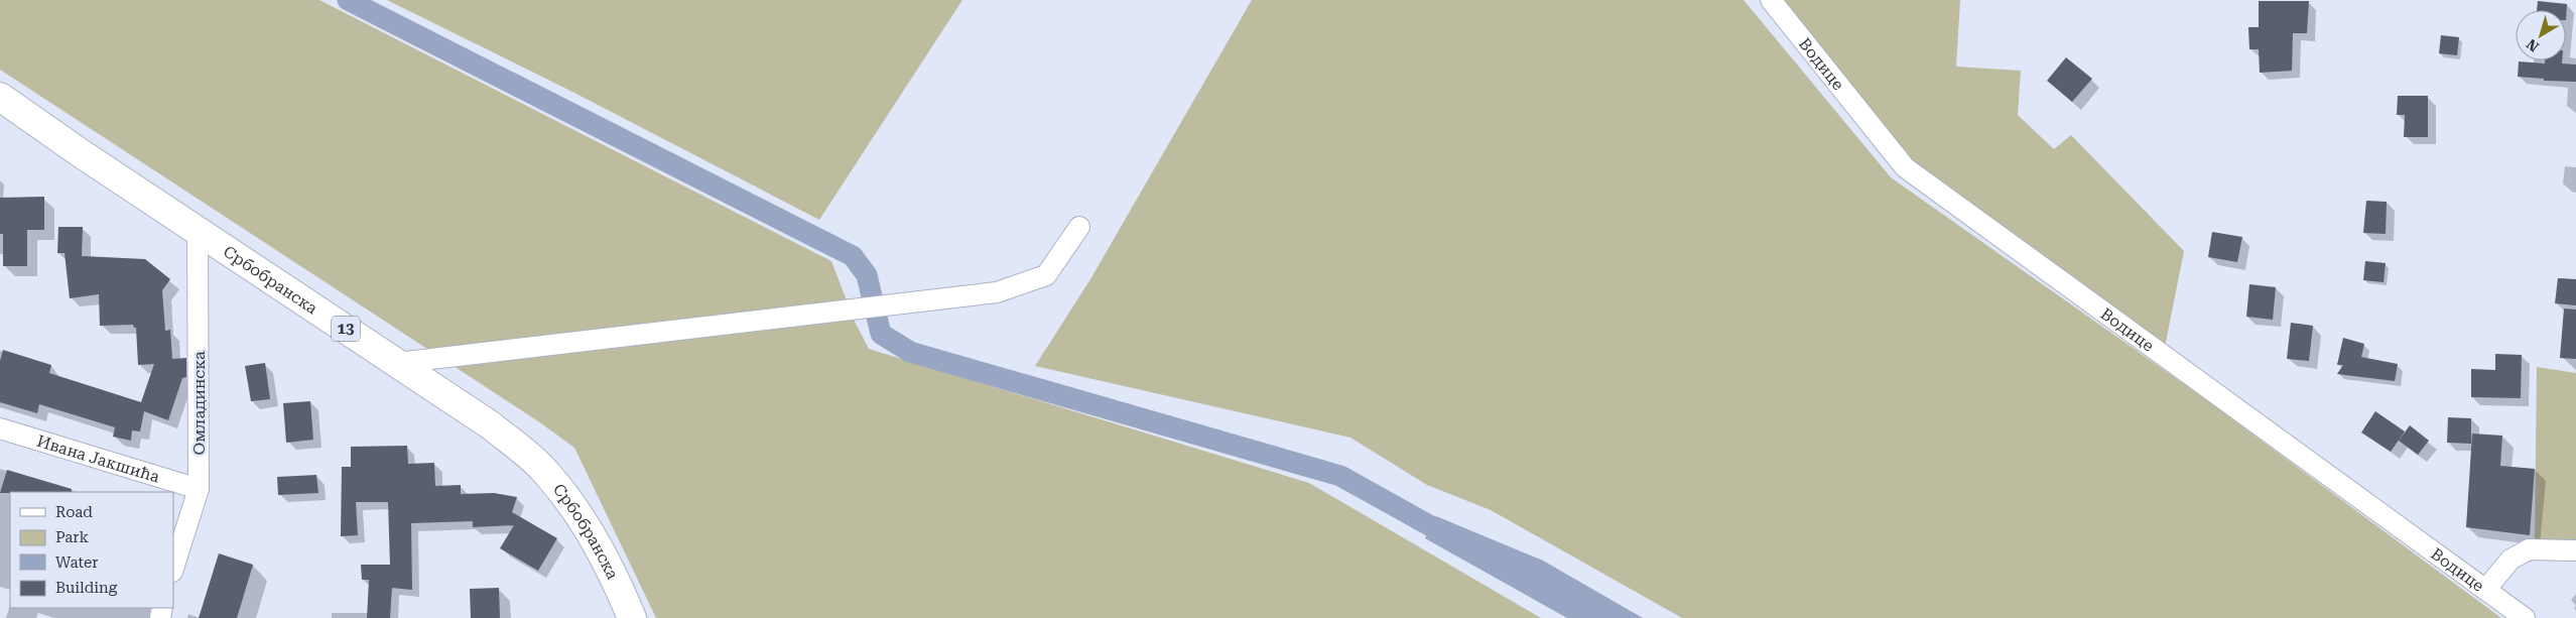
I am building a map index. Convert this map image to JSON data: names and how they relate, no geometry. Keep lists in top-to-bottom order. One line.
{"streets":{"main road":["Србобранска","13"],"street":["Водице","Омладинска","Ивана Јакшића"]},"crossings":[["Србобранска","Омладинска"],["Омладинска","Ивана Јакшића"]],"legend":["Road","Park","Water","Building"],"north":"bottom left"}
